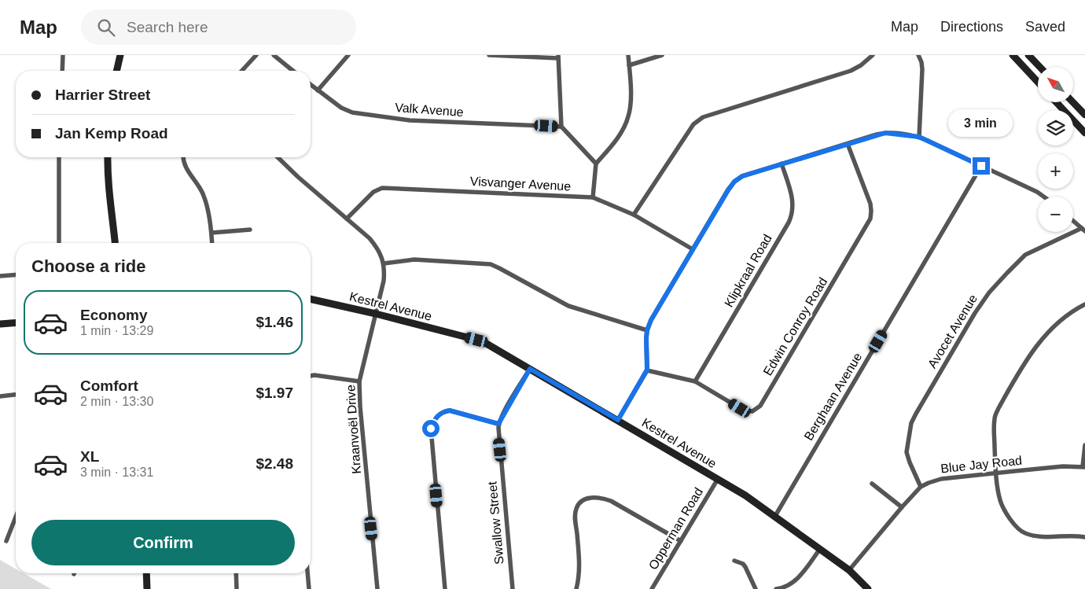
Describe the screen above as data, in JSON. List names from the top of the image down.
{
  "streets": {
    "street": [
      "Valk Avenue",
      "Visvanger Avenue",
      "Klipkraal Road",
      "Kestrel Avenue",
      "Edwin Conroy Road",
      "Avocet Avenue",
      "Berghaan Avenue",
      "Kraanvoël Drive",
      "Blue Jay Road",
      "Swallow Street",
      "Opperman Road"
    ]
  },
  "crossings": [
    ["Visvanger Avenue", "Kraanvoël Drive"],
    ["Klipkraal Road", "Edwin Conroy Road"],
    ["Kestrel Avenue", "Berghaan Avenue"],
    ["Kestrel Avenue", "Kraanvoël Drive"],
    ["Kestrel Avenue", "Blue Jay Road"],
    ["Kestrel Avenue", "Opperman Road"],
    ["Avocet Avenue", "Blue Jay Road"]
  ],
  "north": "top left",
  "page": {
    "header": "Map",
    "search": "Search here",
    "nav": ["Map", "Directions", "Saved"],
    "map_buttons": ["+", "−"],
    "banner": ["Harrier Street", "Jan Kemp Road"],
    "bubble": "3 min",
    "heading": "Choose a ride",
    "list": [
      {
        "name": "Economy",
        "note": "1 min · 13:29",
        "value": "$1.46"
      },
      {
        "name": "Comfort",
        "note": "2 min · 13:30",
        "value": "$1.97"
      },
      {
        "name": "XL",
        "note": "3 min · 13:31",
        "value": "$2.48"
      }
    ],
    "buttons": "Confirm"
  }
}
